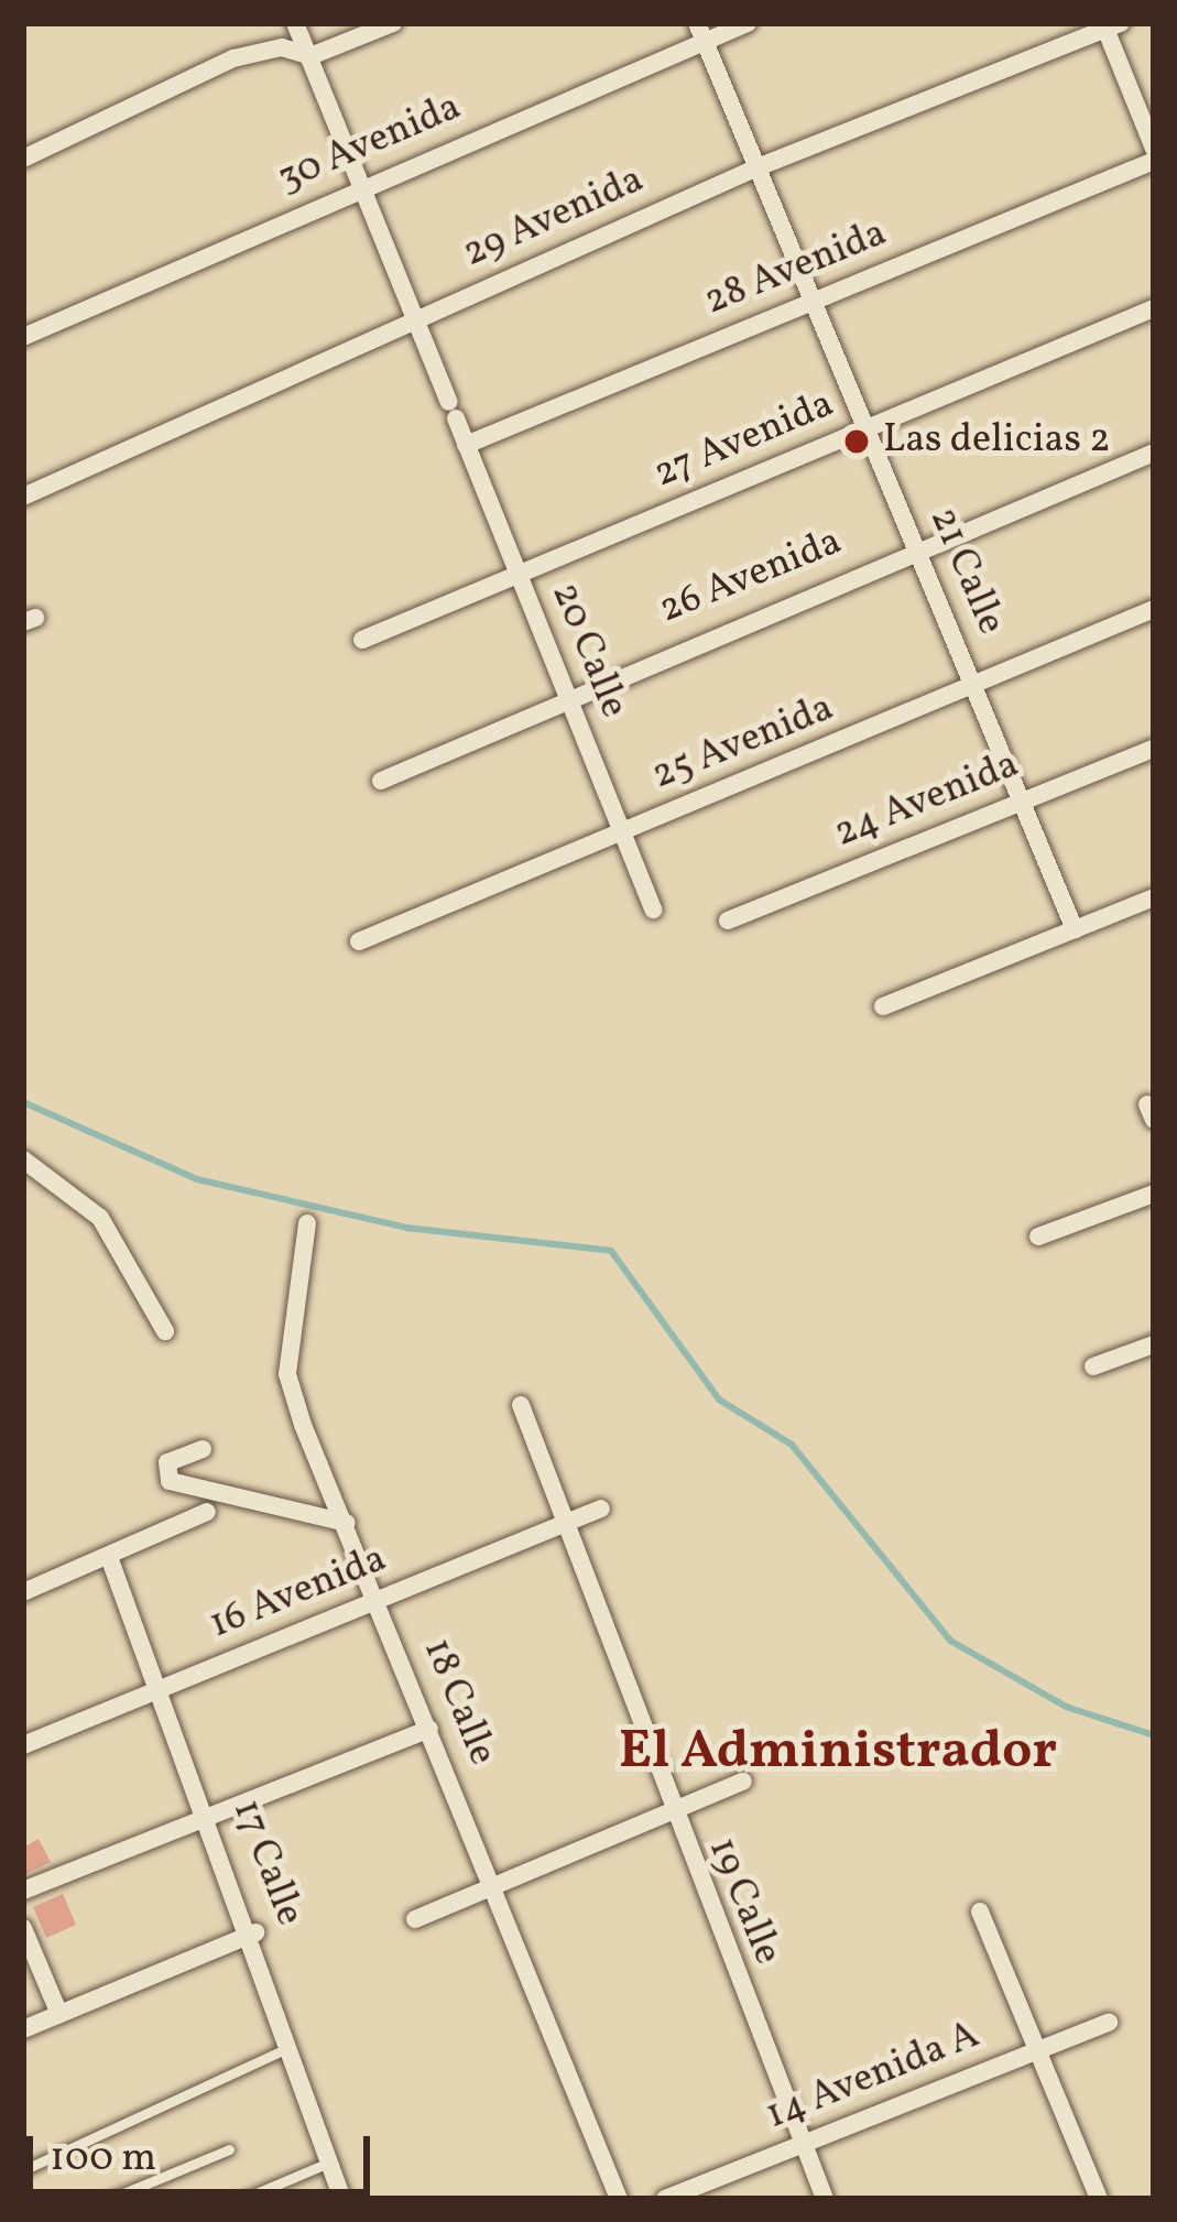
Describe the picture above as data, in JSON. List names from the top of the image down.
{
  "streets": {
    "street": [
      "30 Avenida",
      "29 Avenida",
      "28 Avenida",
      "27 Avenida",
      "21 Calle",
      "26 Avenida",
      "20 Calle",
      "25 Avenida",
      "24 Avenida",
      "16 Avenida",
      "18 Calle",
      "17 Calle",
      "19 Calle",
      "14 Avenida A"
    ]
  },
  "crossings": [
    ["30 Avenida", "21 Calle"],
    ["30 Avenida", "20 Calle"],
    ["29 Avenida", "21 Calle"],
    ["29 Avenida", "20 Calle"],
    ["28 Avenida", "21 Calle"],
    ["28 Avenida", "20 Calle"],
    ["27 Avenida", "21 Calle"],
    ["27 Avenida", "20 Calle"],
    ["21 Calle", "26 Avenida"],
    ["21 Calle", "25 Avenida"],
    ["21 Calle", "24 Avenida"],
    ["26 Avenida", "20 Calle"],
    ["20 Calle", "25 Avenida"],
    ["16 Avenida", "18 Calle"],
    ["16 Avenida", "17 Calle"],
    ["16 Avenida", "19 Calle"],
    ["19 Calle", "14 Avenida A"]
  ],
  "districts": ["El Administrador"],
  "places": ["Las delicias 2"],
  "scale_bar": "100 m"
}
